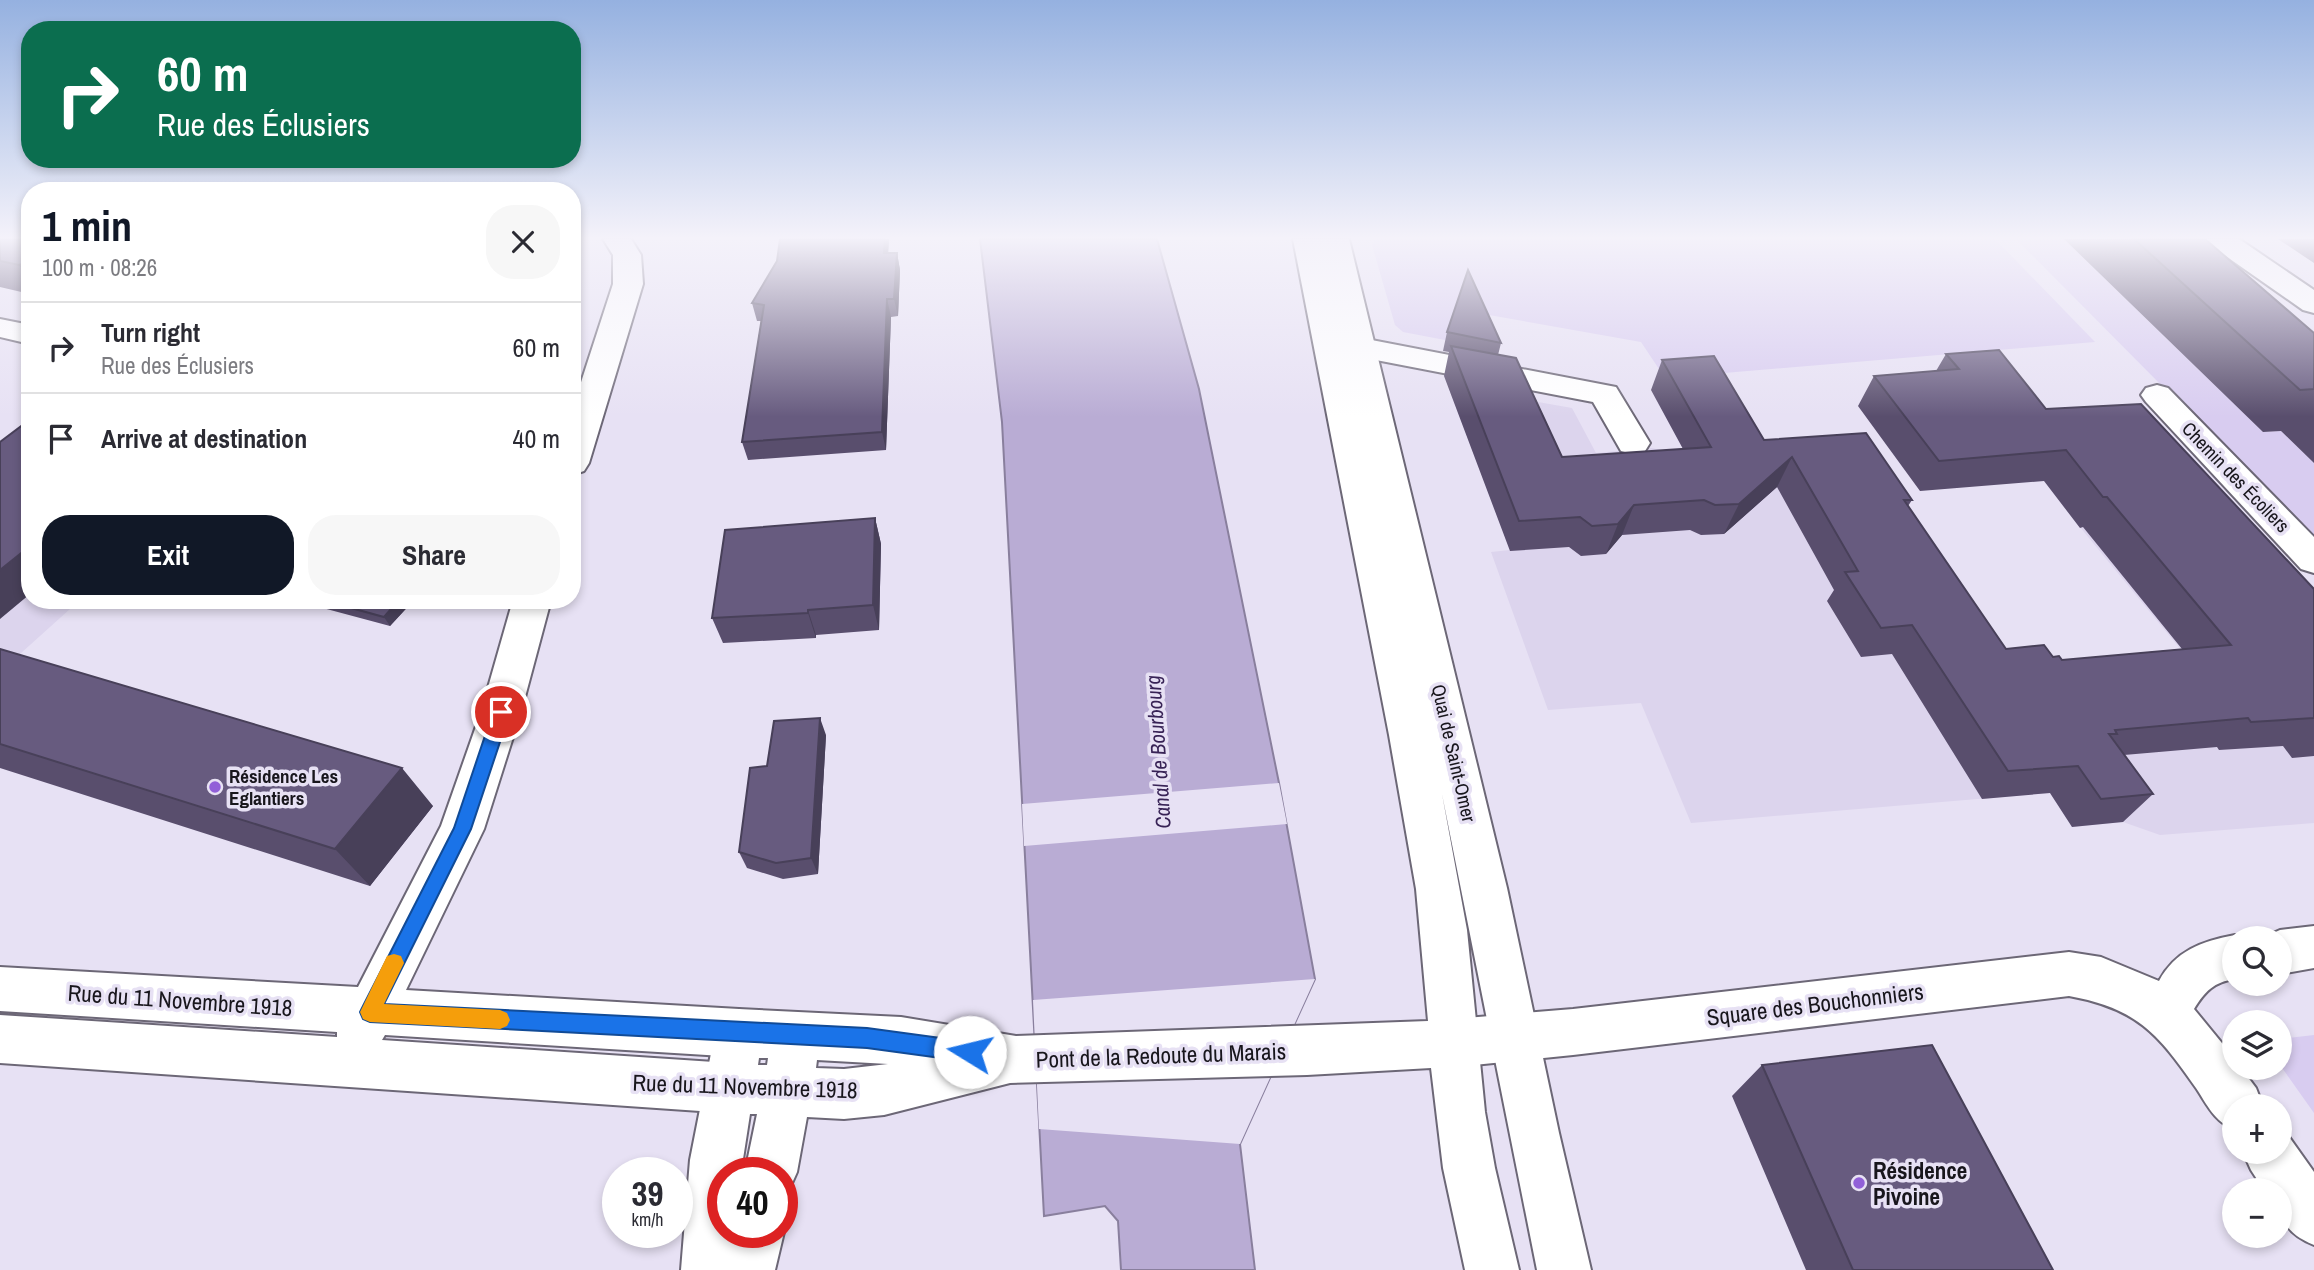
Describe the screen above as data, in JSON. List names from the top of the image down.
{
  "streets": {
    "street": [
      "Chemin des Écoliers",
      "Quai de Saint-Omer",
      "Rue du 11 Novembre 1918",
      "Square des Bouchonniers",
      "Pont de la Redoute du Marais"
    ]
  },
  "crossings": [
    ["Quai de Saint-Omer", "Square des Bouchonniers"],
    ["Quai de Saint-Omer", "Pont de la Redoute du Marais"],
    ["Rue du 11 Novembre 1918", "Pont de la Redoute du Marais"],
    ["Square des Bouchonniers", "Pont de la Redoute du Marais"]
  ],
  "water": ["Canal de Bourbourg"],
  "places": ["Résidence Les Eglantiers", "Résidence Pivoine"],
  "page": {
    "turn": ["60 m", "Rue des Éclusiers"],
    "heading": ["1 min", "100 m · 08:26"],
    "list": [
      {
        "name": "Turn right",
        "note": "Rue des Éclusiers",
        "value": "60 m"
      },
      {
        "name": "Arrive at destination",
        "value": "40 m"
      }
    ],
    "buttons": ["Exit", "Share"],
    "map_buttons": ["+", "−"],
    "speed": "39 km/h",
    "limit": "40"
  }
}
